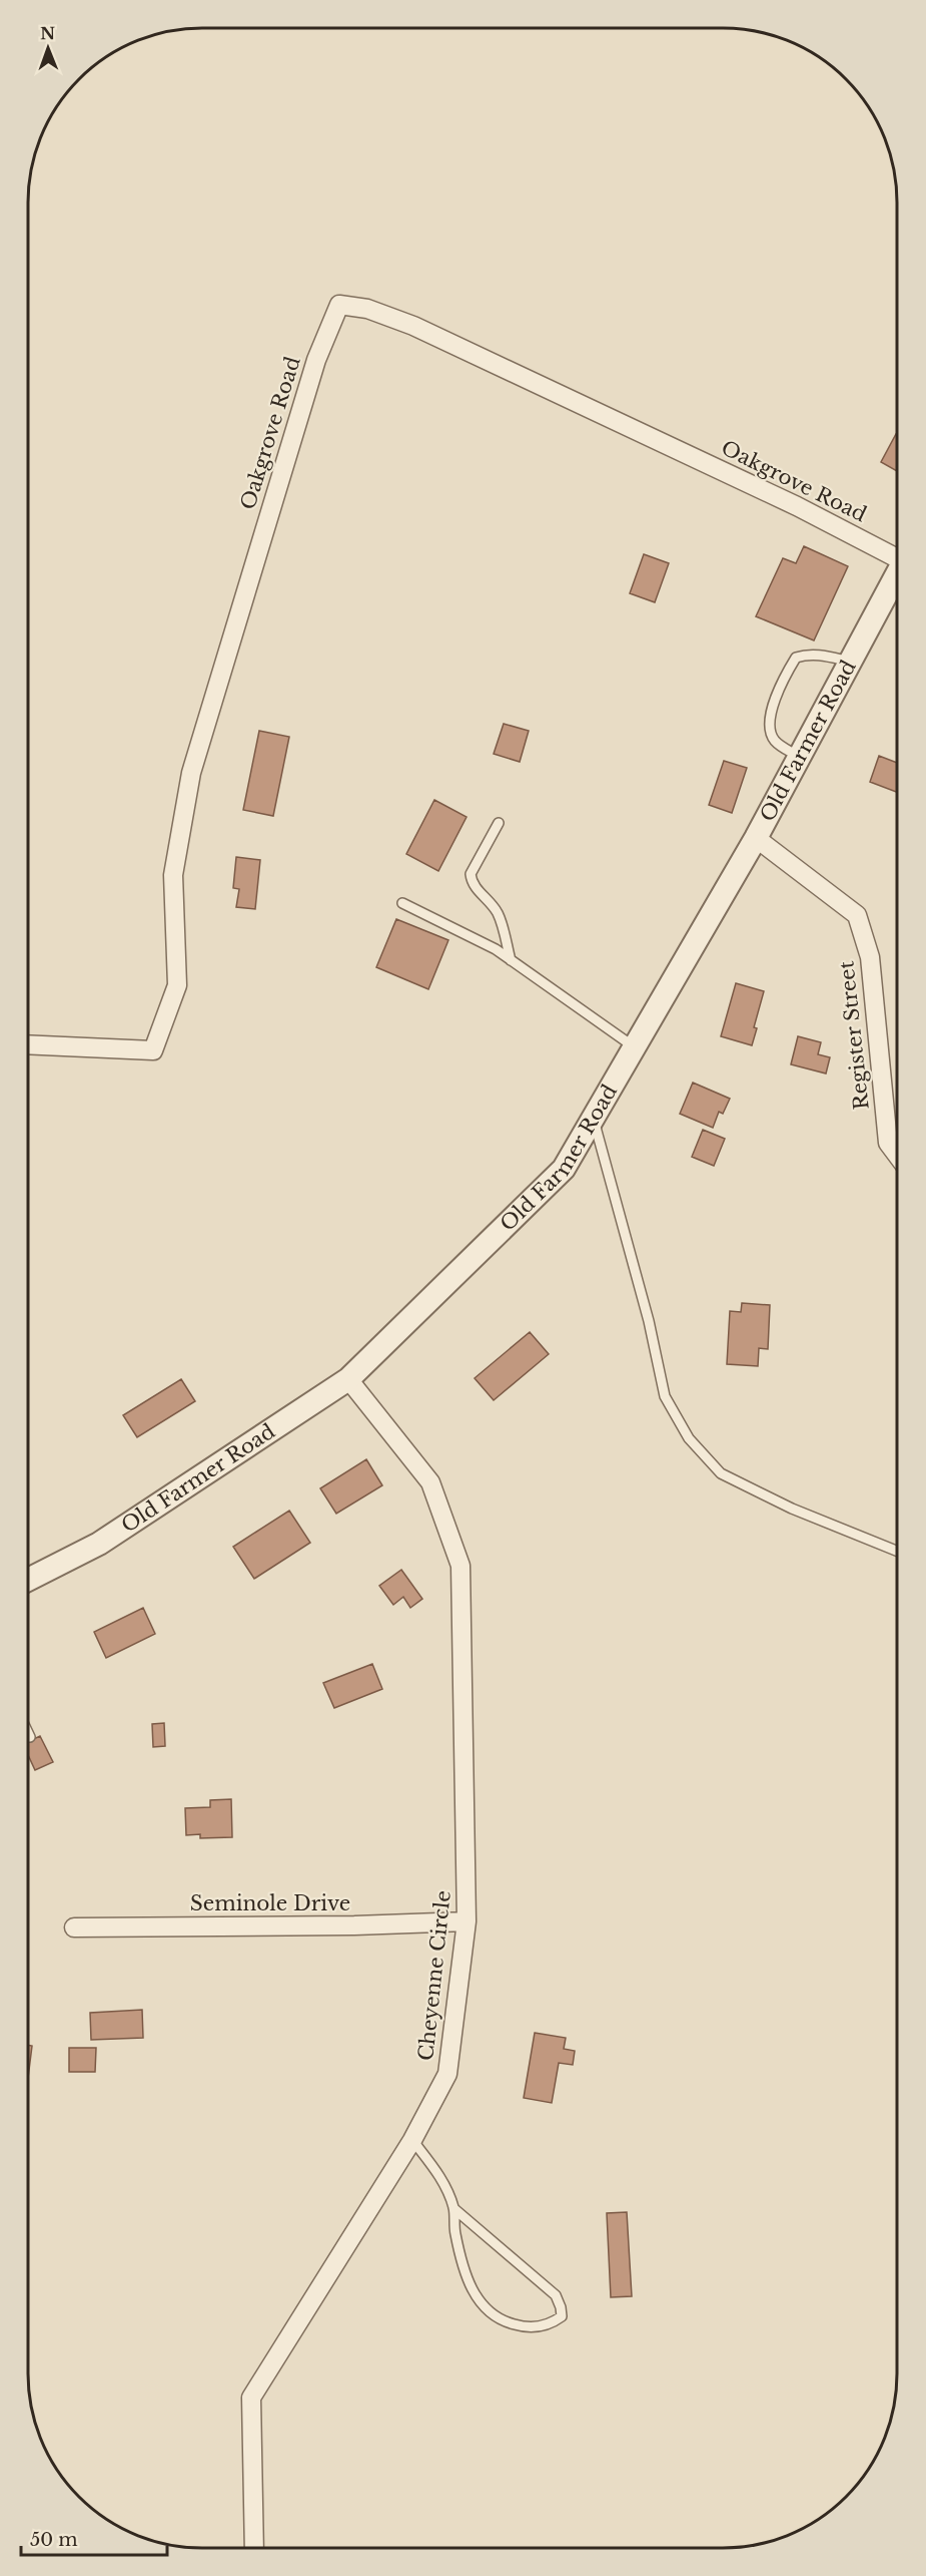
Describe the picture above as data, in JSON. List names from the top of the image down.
{
  "streets": {
    "street": [
      "Oakgrove Road",
      "Old Farmer Road",
      "Register Street",
      "Seminole Drive",
      "Cheyenne Circle"
    ]
  },
  "crossings": [
    ["Old Farmer Road", "Register Street"],
    ["Old Farmer Road", "Cheyenne Circle"],
    ["Seminole Drive", "Cheyenne Circle"]
  ],
  "scale_bar": "50 m",
  "north": "top"
}
